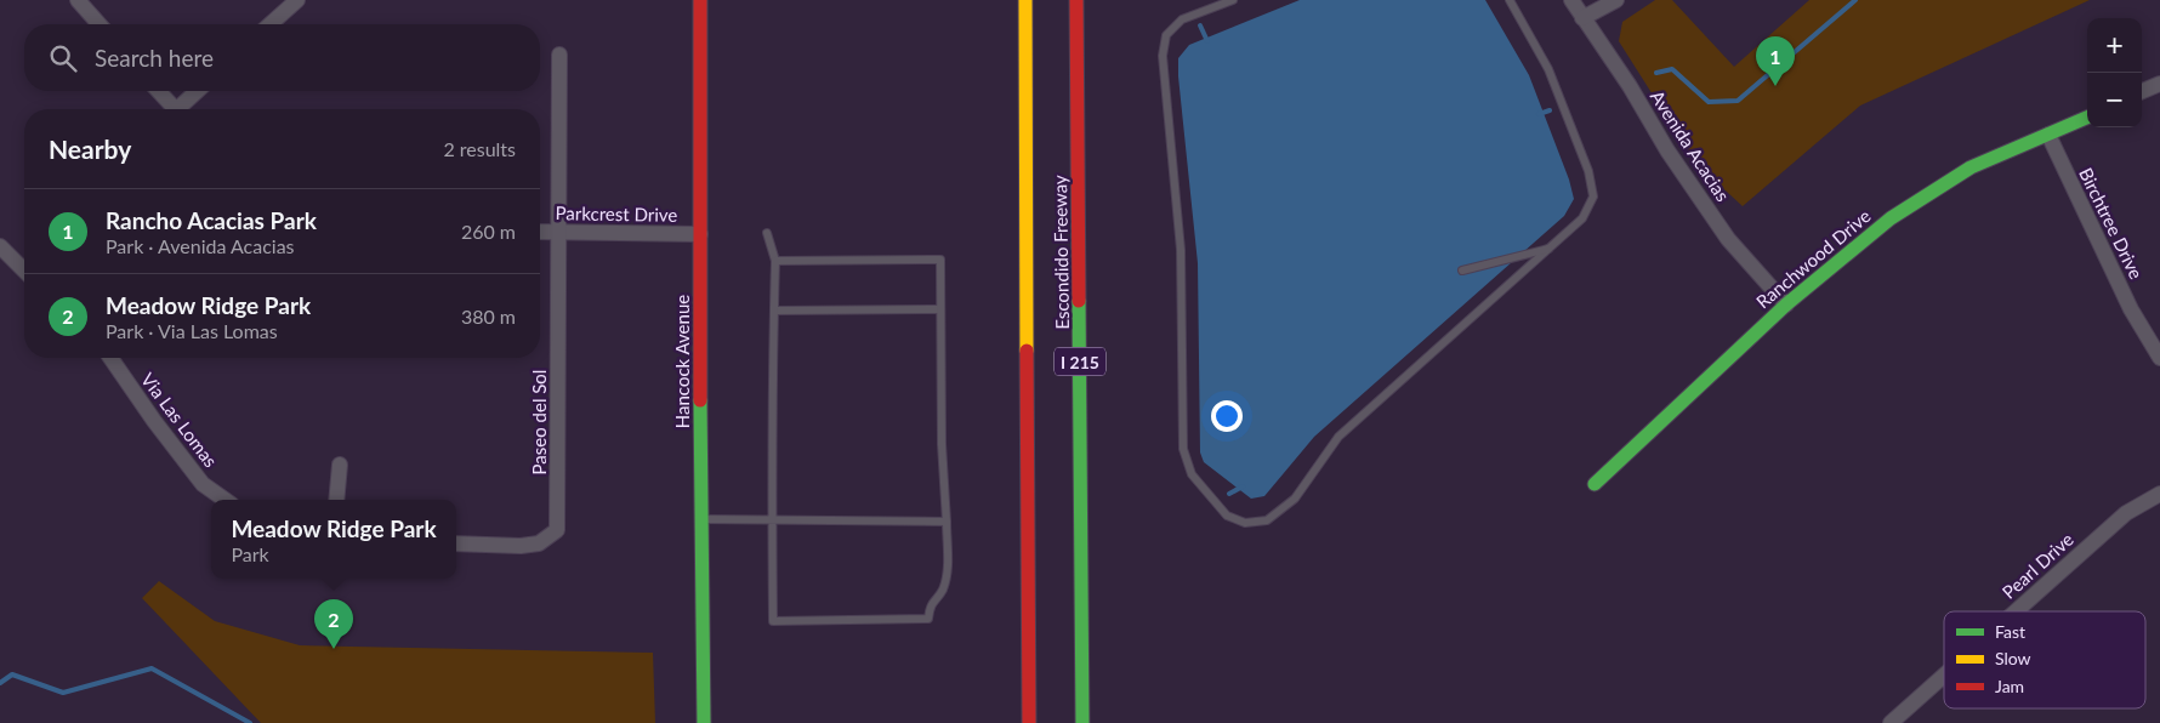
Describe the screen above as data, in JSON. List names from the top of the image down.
{
  "streets": {
    "main road": [
      "Escondido Freeway",
      "Ranchwood Drive",
      "Hancock Avenue",
      "I 215"
    ],
    "street": [
      "Avenida Acacias",
      "Parkcrest Drive",
      "Birchtree Drive",
      "Via Las Lomas",
      "Paseo del Sol",
      "Pearl Drive"
    ]
  },
  "crossings": [
    ["Avenida Acacias", "Ranchwood Drive"],
    ["Parkcrest Drive", "Hancock Avenue"],
    ["Parkcrest Drive", "Paseo del Sol"],
    ["Birchtree Drive", "Ranchwood Drive"]
  ],
  "legend": ["Fast", "Slow", "Jam"],
  "page": {
    "map_buttons": ["+", "−"],
    "search": "Search here",
    "pins": ["1", "2"],
    "heading": ["Nearby", "2 results"],
    "list": [
      {
        "mark": "1",
        "name": "Rancho Acacias Park",
        "note": "Park · Avenida Acacias",
        "value": "260 m"
      },
      {
        "mark": "2",
        "name": "Meadow Ridge Park",
        "note": "Park · Via Las Lomas",
        "value": "380 m"
      }
    ],
    "popup": ["Meadow Ridge Park", "Park"]
  }
}
